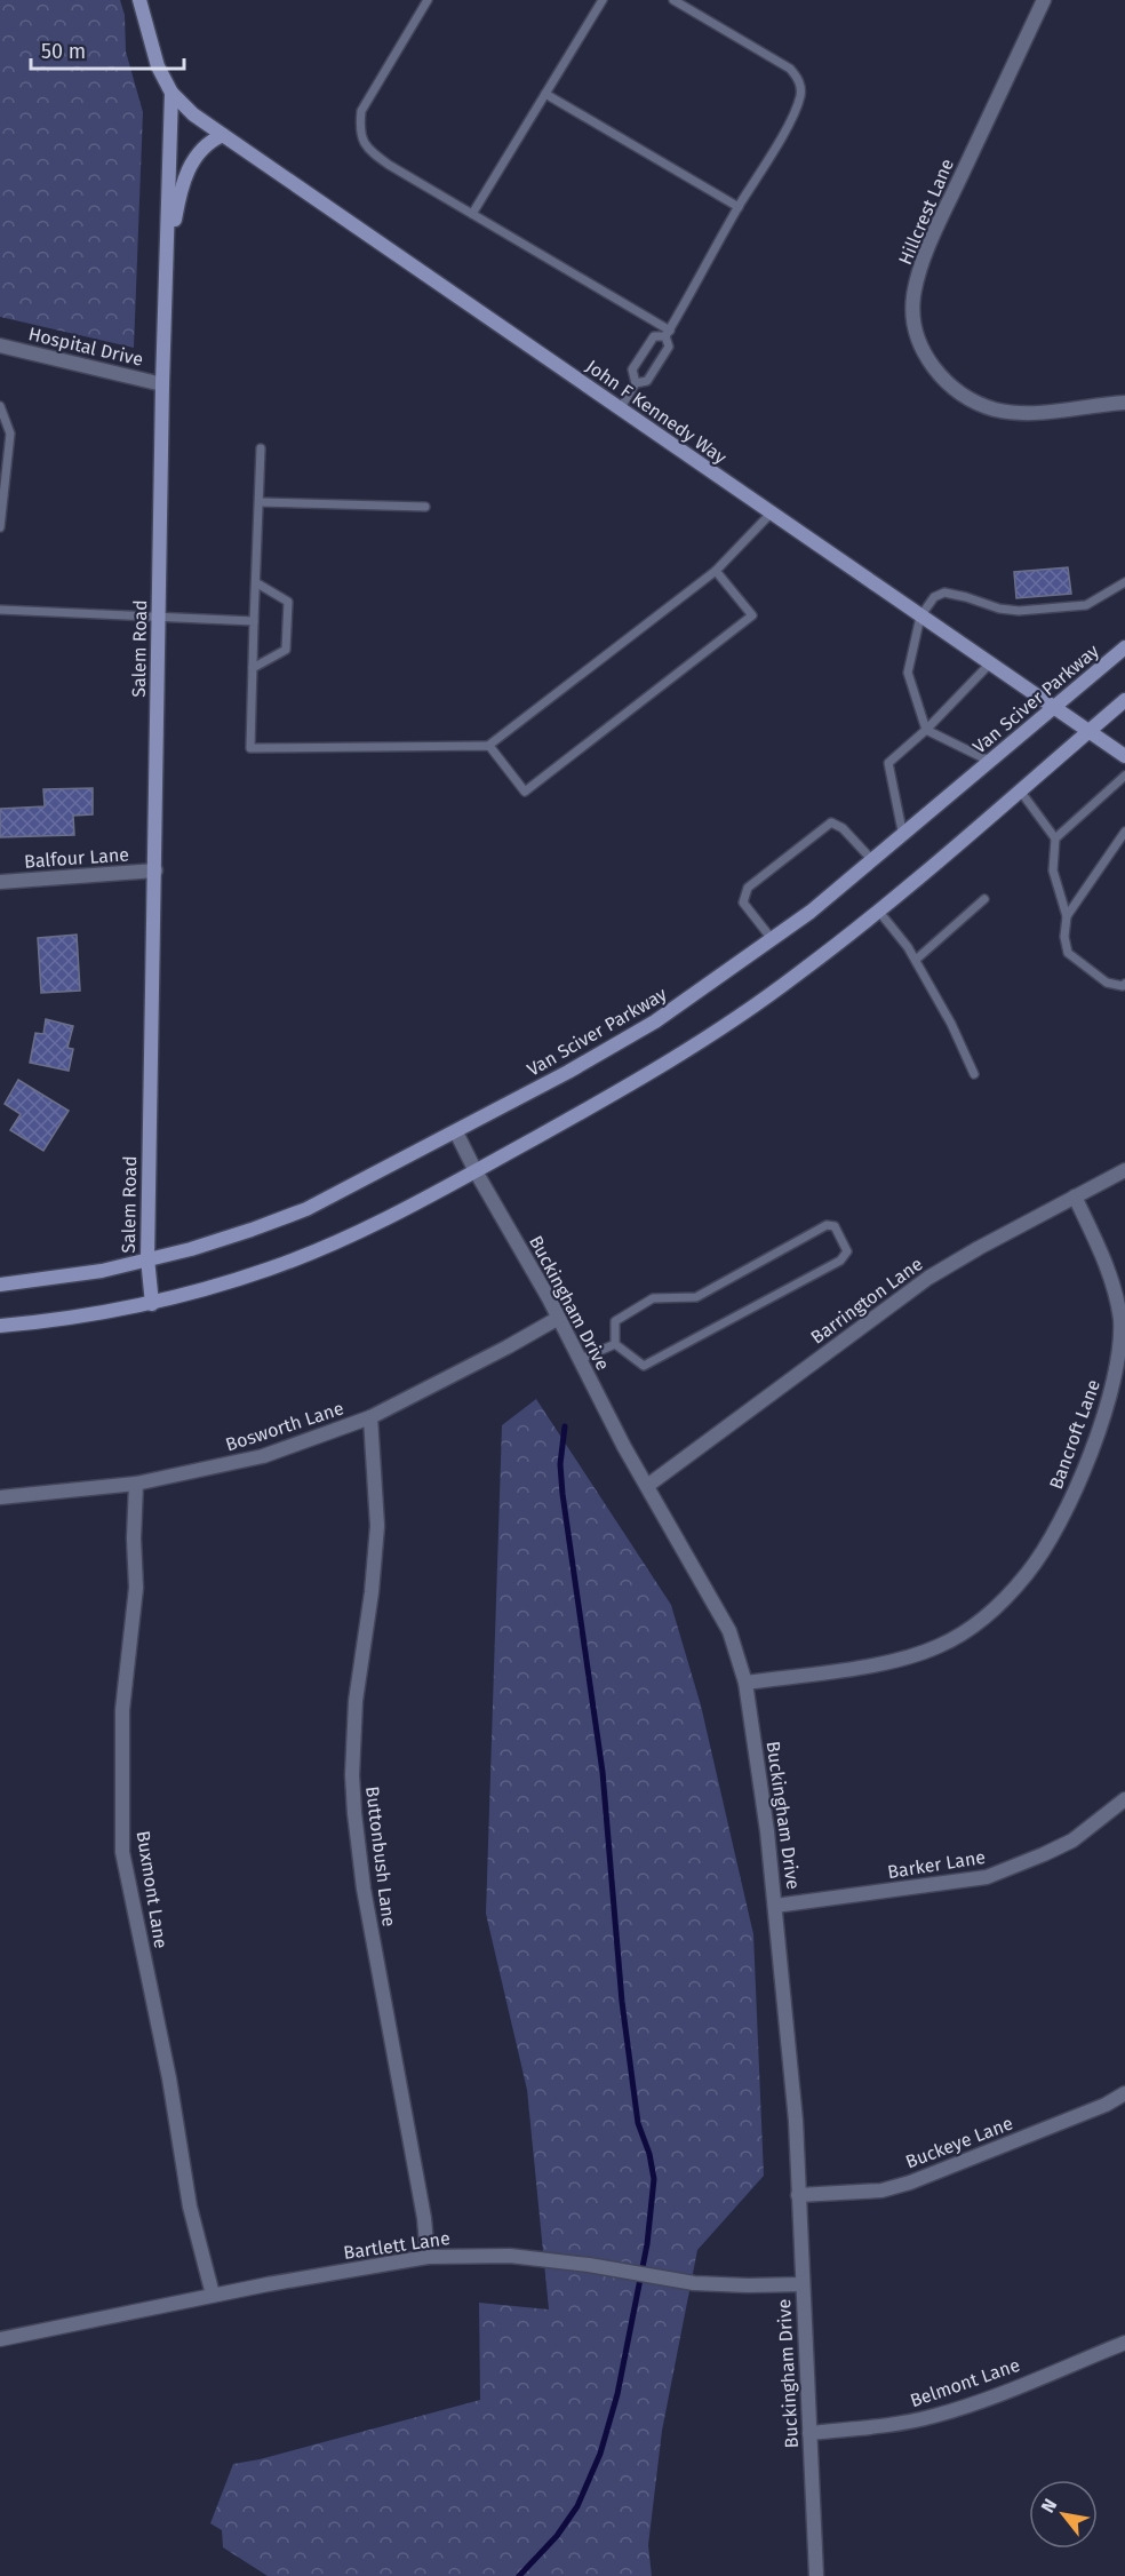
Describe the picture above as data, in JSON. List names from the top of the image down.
{
  "streets": {
    "street": [
      "Hillcrest Lane",
      "Hospital Drive",
      "John F Kennedy Way",
      "Salem Road",
      "Van Sciver Parkway",
      "Balfour Lane",
      "Barrington Lane",
      "Buckingham Drive",
      "Bosworth Lane",
      "Bancroft Lane",
      "Buttonbush Lane",
      "Barker Lane",
      "Buxmont Lane",
      "Buckeye Lane",
      "Bartlett Lane",
      "Belmont Lane"
    ]
  },
  "crossings": [
    ["Hospital Drive", "Salem Road"],
    ["John F Kennedy Way", "Salem Road"],
    ["John F Kennedy Way", "Van Sciver Parkway"],
    ["Salem Road", "Van Sciver Parkway"],
    ["Salem Road", "Balfour Lane"],
    ["Van Sciver Parkway", "Buckingham Drive"],
    ["Barrington Lane", "Buckingham Drive"],
    ["Barrington Lane", "Bancroft Lane"],
    ["Buckingham Drive", "Bosworth Lane"],
    ["Buckingham Drive", "Bancroft Lane"],
    ["Buckingham Drive", "Barker Lane"],
    ["Buckingham Drive", "Buckeye Lane"],
    ["Buckingham Drive", "Bartlett Lane"],
    ["Buckingham Drive", "Belmont Lane"],
    ["Bosworth Lane", "Buttonbush Lane"],
    ["Bosworth Lane", "Buxmont Lane"],
    ["Buttonbush Lane", "Bartlett Lane"],
    ["Buxmont Lane", "Bartlett Lane"]
  ],
  "scale_bar": "50 m",
  "north": "top left"
}
